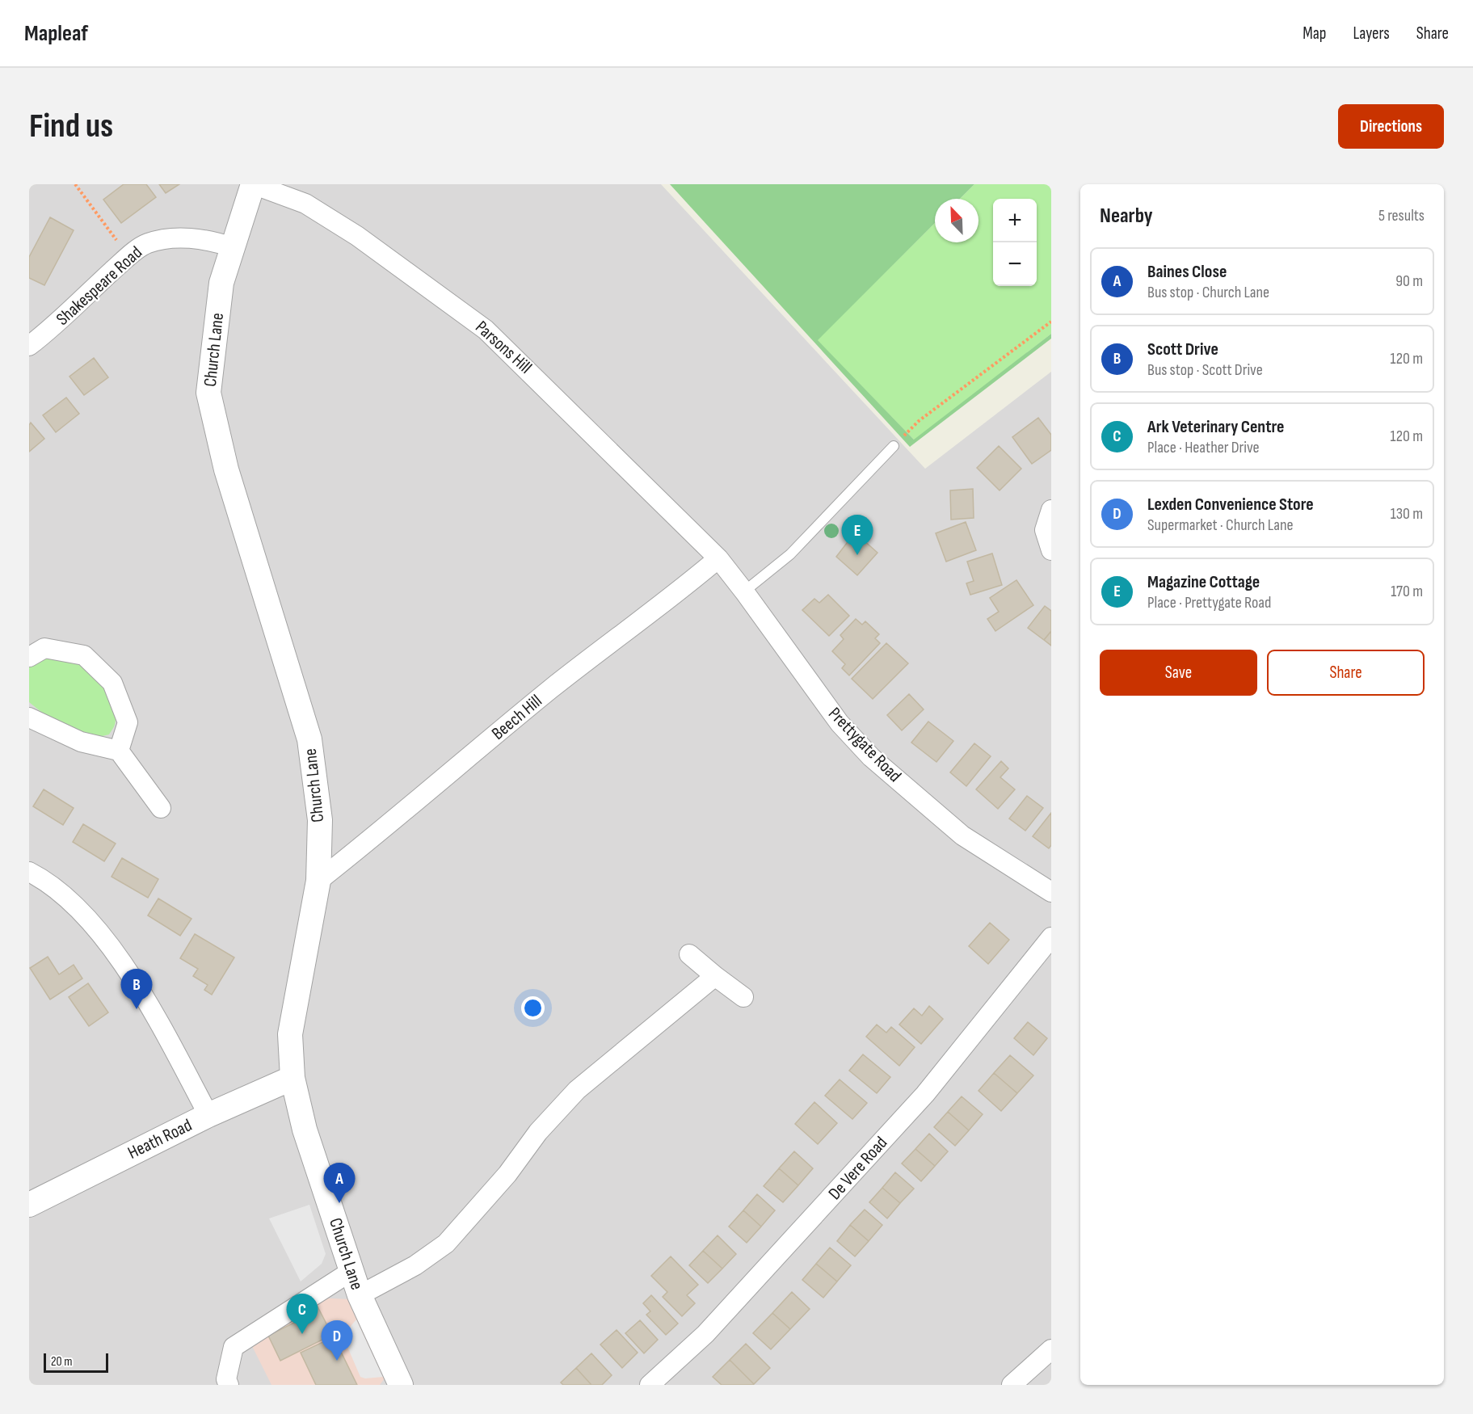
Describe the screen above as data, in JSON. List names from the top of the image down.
{
  "streets": {
    "street": [
      "Shakespeare Road",
      "Parsons Hill",
      "Church Lane",
      "Beech Hill",
      "Prettygate Road",
      "Heath Road",
      "De Vere Road"
    ]
  },
  "crossings": [
    ["Shakespeare Road", "Church Lane"],
    ["Parsons Hill", "Church Lane"],
    ["Parsons Hill", "Beech Hill"],
    ["Parsons Hill", "Prettygate Road"],
    ["Church Lane", "Beech Hill"],
    ["Church Lane", "Heath Road"],
    ["Beech Hill", "Prettygate Road"]
  ],
  "scale_bar": "20 m",
  "north": "top left",
  "page": {
    "header": "Mapleaf",
    "nav": ["Map", "Layers", "Share"],
    "buttons": [
      "Directions",
      ["Save", "Share"]
    ],
    "title": "Find us",
    "heading": ["Nearby", "5 results"],
    "map_buttons": ["+", "−"],
    "list": [
      {
        "mark": "A",
        "name": "Baines Close",
        "note": "Bus stop · Church Lane",
        "value": "90 m"
      },
      {
        "mark": "B",
        "name": "Scott Drive",
        "note": "Bus stop · Scott Drive",
        "value": "120 m"
      },
      {
        "mark": "C",
        "name": "Ark Veterinary Centre",
        "note": "Place · Heather Drive",
        "value": "120 m"
      },
      {
        "mark": "D",
        "name": "Lexden Convenience Store",
        "note": "Supermarket · Church Lane",
        "value": "130 m"
      },
      {
        "mark": "E",
        "name": "Magazine Cottage",
        "note": "Place · Prettygate Road",
        "value": "170 m"
      }
    ],
    "pins": [
      "E",
      "B",
      "A",
      "C",
      "D"
    ],
    "scale": "20 m"
  }
}
